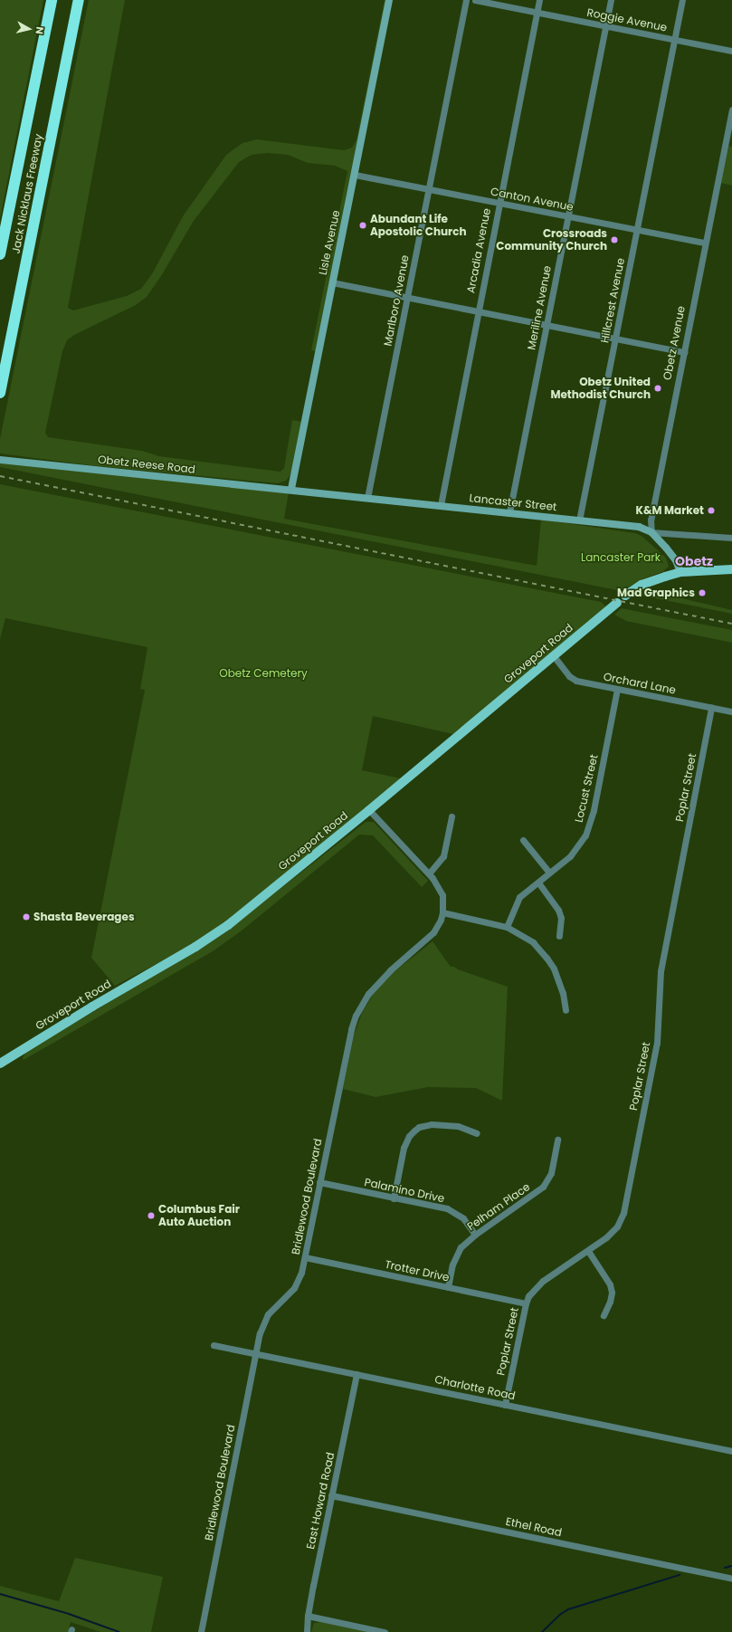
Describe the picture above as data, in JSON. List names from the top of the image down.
{
  "streets": {
    "highway": ["Jack Nicklaus Freeway"],
    "main road": ["Groveport Road"],
    "street": [
      "Roggie Avenue",
      "Canton Avenue",
      "Lisle Avenue",
      "Arcadia Avenue",
      "Marlboro Avenue",
      "Hillcrest Avenue",
      "Meriline Avenue",
      "Obetz Avenue",
      "Obetz Reese Road",
      "Lancaster Street",
      "Orchard Lane",
      "Poplar Street",
      "Locust Street",
      "Palamino Drive",
      "Bridlewood Boulevard",
      "Pelham Place",
      "Trotter Drive",
      "Charlotte Road",
      "East Howard Road",
      "Ethel Road"
    ]
  },
  "crossings": [
    ["Roggie Avenue", "Arcadia Avenue"],
    ["Roggie Avenue", "Hillcrest Avenue"],
    ["Roggie Avenue", "Meriline Avenue"],
    ["Canton Avenue", "Lisle Avenue"],
    ["Canton Avenue", "Arcadia Avenue"],
    ["Canton Avenue", "Marlboro Avenue"],
    ["Canton Avenue", "Hillcrest Avenue"],
    ["Canton Avenue", "Meriline Avenue"],
    ["Canton Avenue", "Obetz Avenue"],
    ["Lisle Avenue", "Obetz Reese Road"],
    ["Lisle Avenue", "Lancaster Street"],
    ["Arcadia Avenue", "Lancaster Street"],
    ["Marlboro Avenue", "Lancaster Street"],
    ["Hillcrest Avenue", "Lancaster Street"],
    ["Meriline Avenue", "Lancaster Street"],
    ["Obetz Avenue", "Lancaster Street"],
    ["Obetz Reese Road", "Lancaster Street"],
    ["Groveport Road", "Orchard Lane"],
    ["Groveport Road", "Bridlewood Boulevard"],
    ["Orchard Lane", "Poplar Street"],
    ["Orchard Lane", "Locust Street"],
    ["Poplar Street", "Trotter Drive"],
    ["Poplar Street", "Charlotte Road"],
    ["Palamino Drive", "Bridlewood Boulevard"],
    ["Palamino Drive", "Pelham Place"],
    ["Bridlewood Boulevard", "Trotter Drive"],
    ["Bridlewood Boulevard", "Charlotte Road"],
    ["Pelham Place", "Trotter Drive"],
    ["Charlotte Road", "East Howard Road"],
    ["East Howard Road", "Ethel Road"]
  ],
  "districts": ["Obetz"],
  "parks": ["Lancaster Park", "Obetz Cemetery"],
  "places": [
    "Abundant Life Apostolic Church",
    "Crossroads Community Church",
    "Obetz United Methodist Church",
    "K&M Market",
    "Mad Graphics",
    "Shasta Beverages",
    "Columbus Fair Auto Auction"
  ],
  "north": "right"
}
